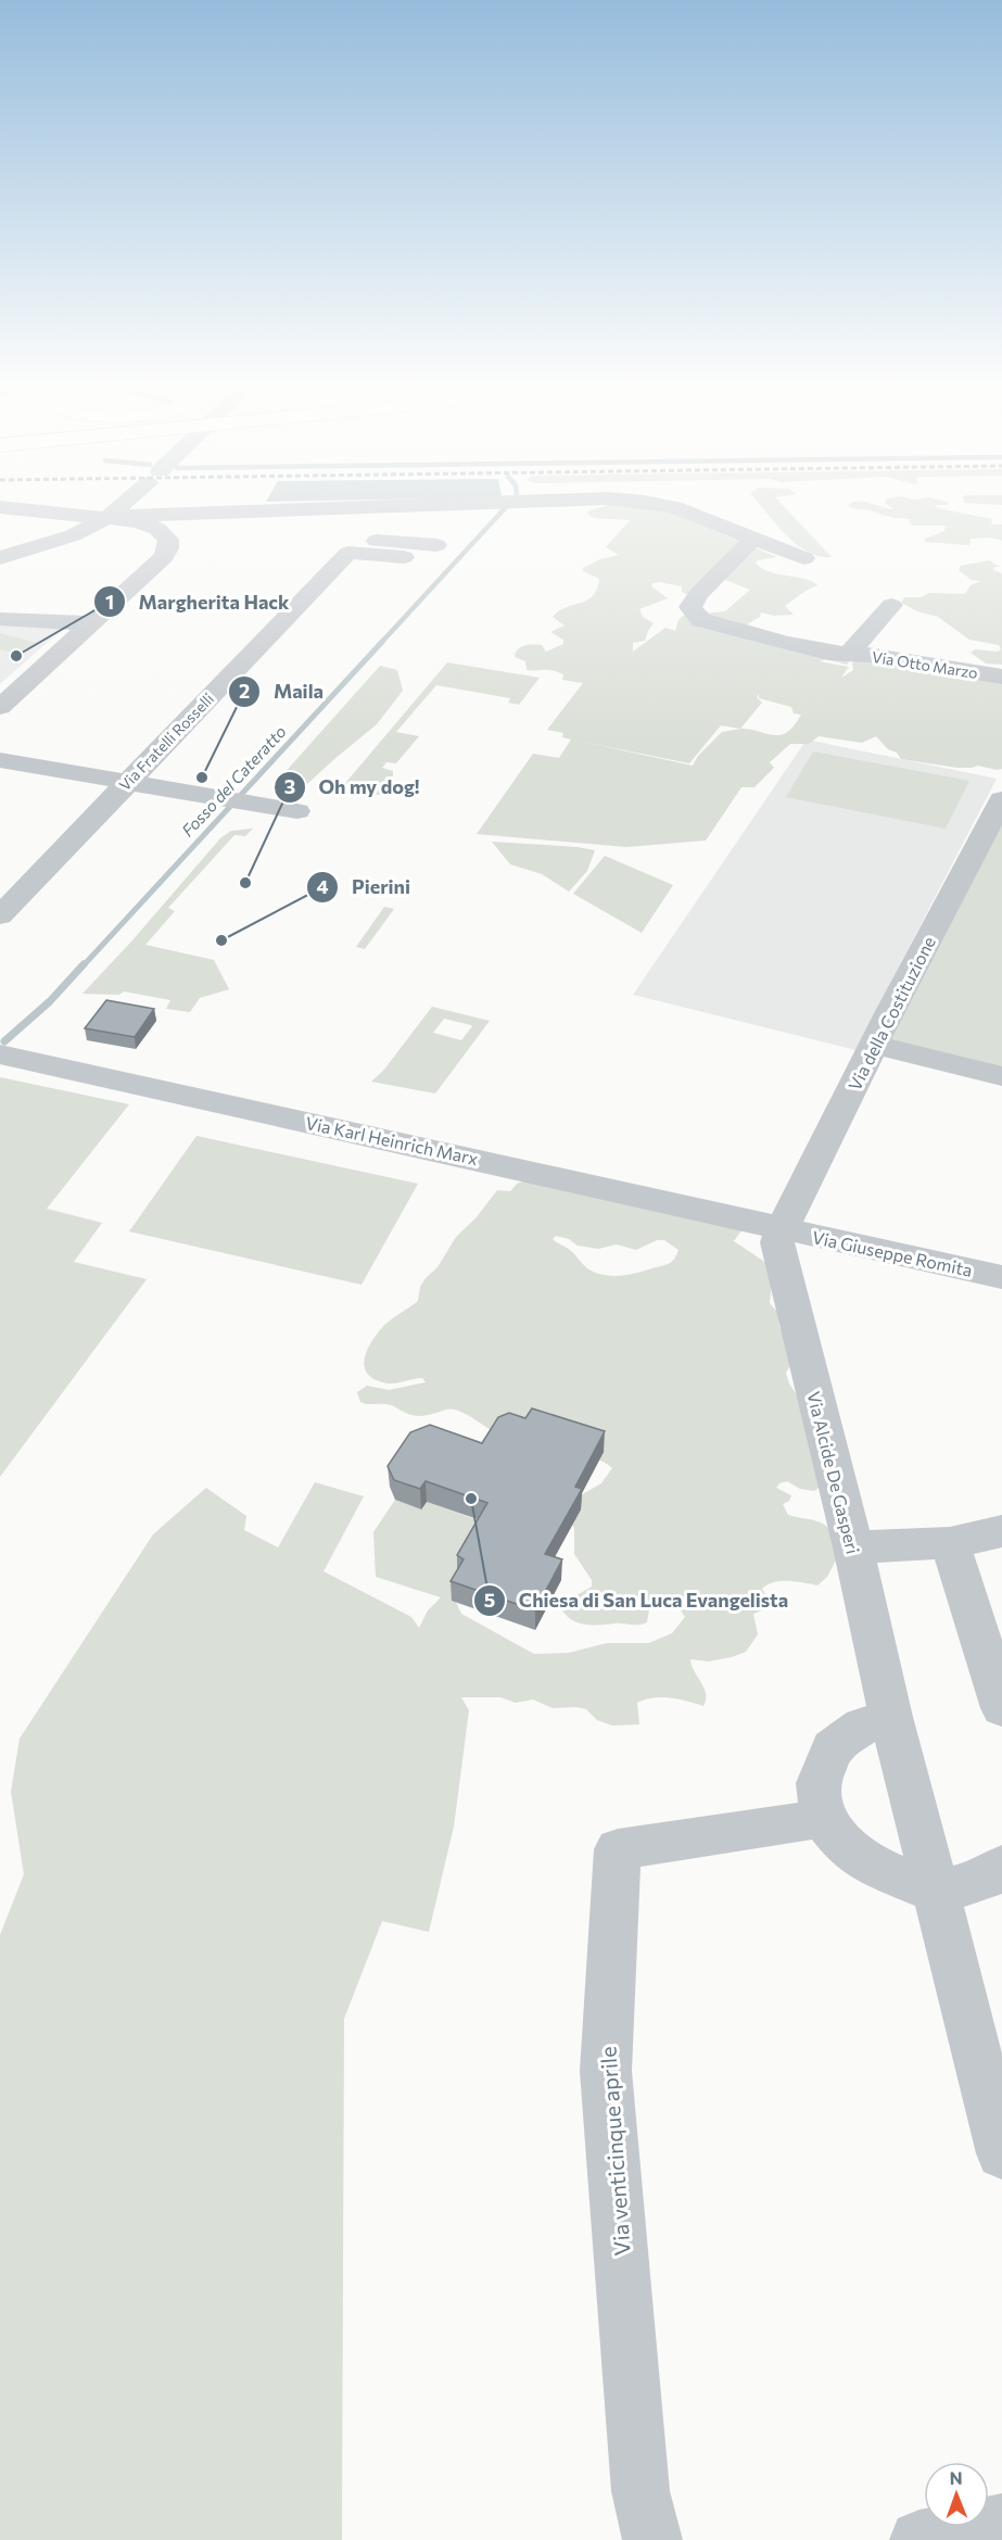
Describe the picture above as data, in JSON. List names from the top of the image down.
{
  "streets": {
    "street": [
      "Via Otto Marzo",
      "Via Fratelli Rosselli",
      "Via della Costituzione",
      "Via Karl Heinrich Marx",
      "Via Giuseppe Romita",
      "Via Alcide De Gasperi",
      "Via venticinque aprile"
    ]
  },
  "crossings": [
    ["Via della Costituzione", "Via Karl Heinrich Marx"],
    ["Via della Costituzione", "Via Giuseppe Romita"],
    ["Via della Costituzione", "Via Alcide De Gasperi"],
    ["Via Karl Heinrich Marx", "Via Giuseppe Romita"],
    ["Via Karl Heinrich Marx", "Via Alcide De Gasperi"],
    ["Via Giuseppe Romita", "Via Alcide De Gasperi"]
  ],
  "water": ["Fosso del Cateratto"],
  "places": [
    "Margherita Hack",
    "Maila",
    "Oh my dog!",
    "Pierini",
    "Chiesa di San Luca Evangelista"
  ],
  "north": "top"
}
